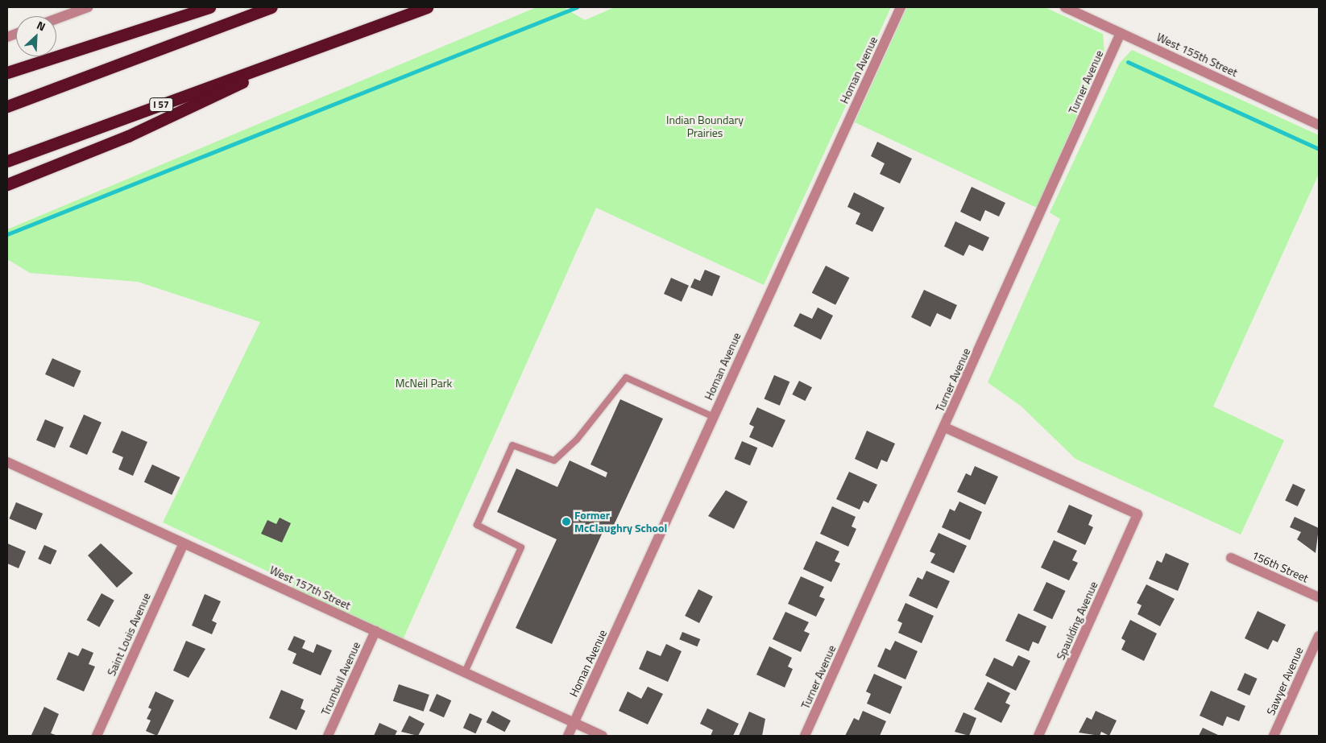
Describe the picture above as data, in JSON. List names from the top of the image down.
{
  "streets": {
    "highway": ["I 57"],
    "street": [
      "West 155th Street",
      "Homan Avenue",
      "Turner Avenue",
      "156th Street",
      "West 157th Street",
      "Spaulding Avenue",
      "Saint Louis Avenue",
      "Trumbull Avenue",
      "Sawyer Avenue"
    ]
  },
  "crossings": [
    ["West 155th Street", "Turner Avenue"],
    ["Homan Avenue", "West 157th Street"],
    ["Turner Avenue", "Spaulding Avenue"],
    ["West 157th Street", "Saint Louis Avenue"],
    ["West 157th Street", "Trumbull Avenue"]
  ],
  "parks": ["Indian Boundary Prairies", "McNeil Park"],
  "places": ["Former McClaughry School"],
  "north": "top right"
}
